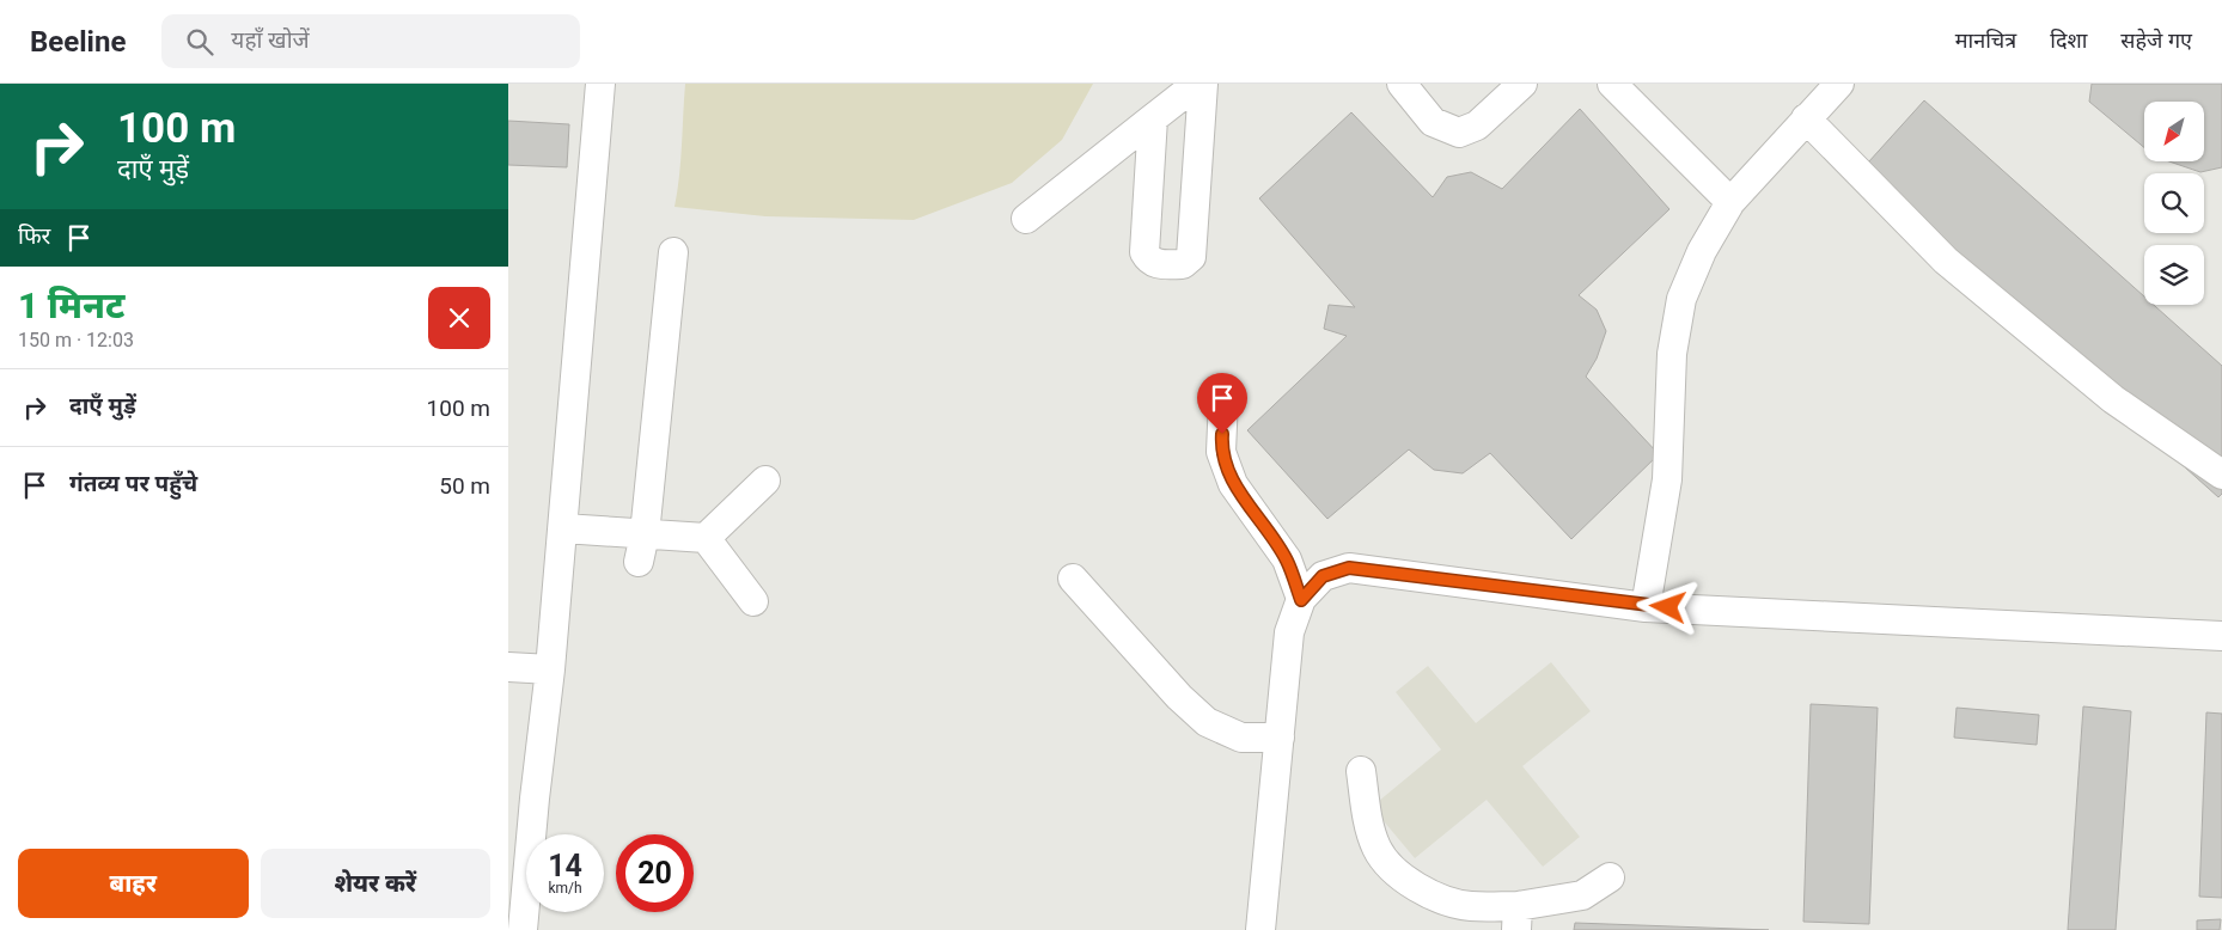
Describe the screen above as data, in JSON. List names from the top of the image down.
{
  "north": "bottom left",
  "page": {
    "header": "Beeline",
    "search": "यहाँ खोजें",
    "nav": ["मानचित्र", "दिशा", "सहेजे गए"],
    "turn": ["100 m", "दाएँ मुड़ें"],
    "then": "फिर",
    "heading": ["1 मिनट", "150 m · 12:03"],
    "list": [
      {
        "name": "दाएँ मुड़ें",
        "value": "100 m"
      },
      {
        "name": "गंतव्य पर पहुँचे",
        "value": "50 m"
      }
    ],
    "speed": "14 km/h",
    "limit": "20",
    "buttons": ["बाहर", "शेयर करें"]
  }
}
